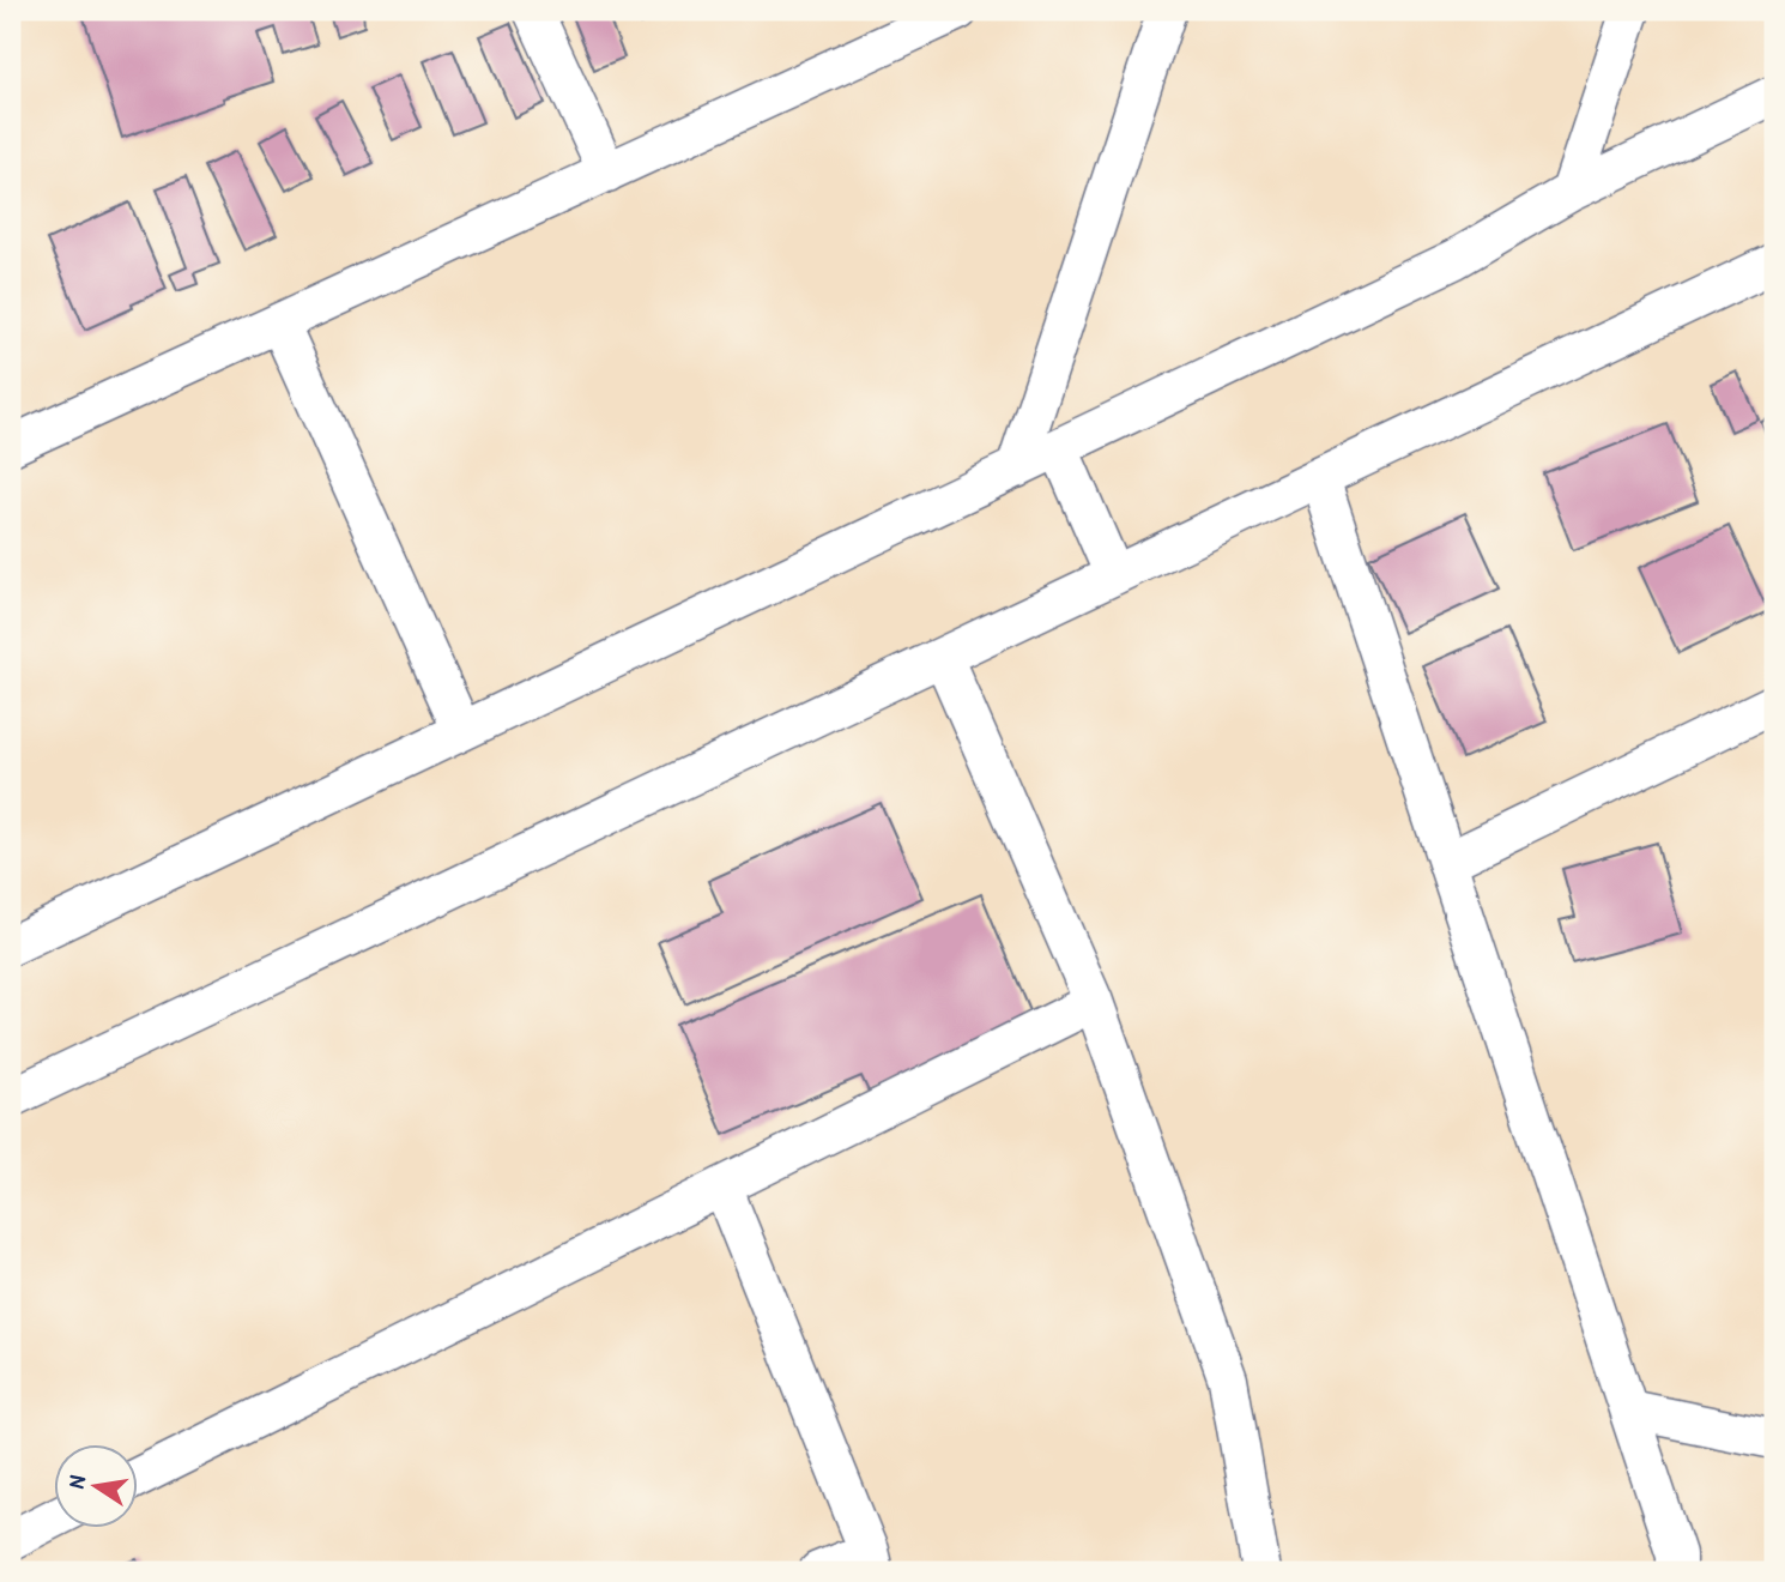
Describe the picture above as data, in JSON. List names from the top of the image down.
{
  "north": "left"
}
